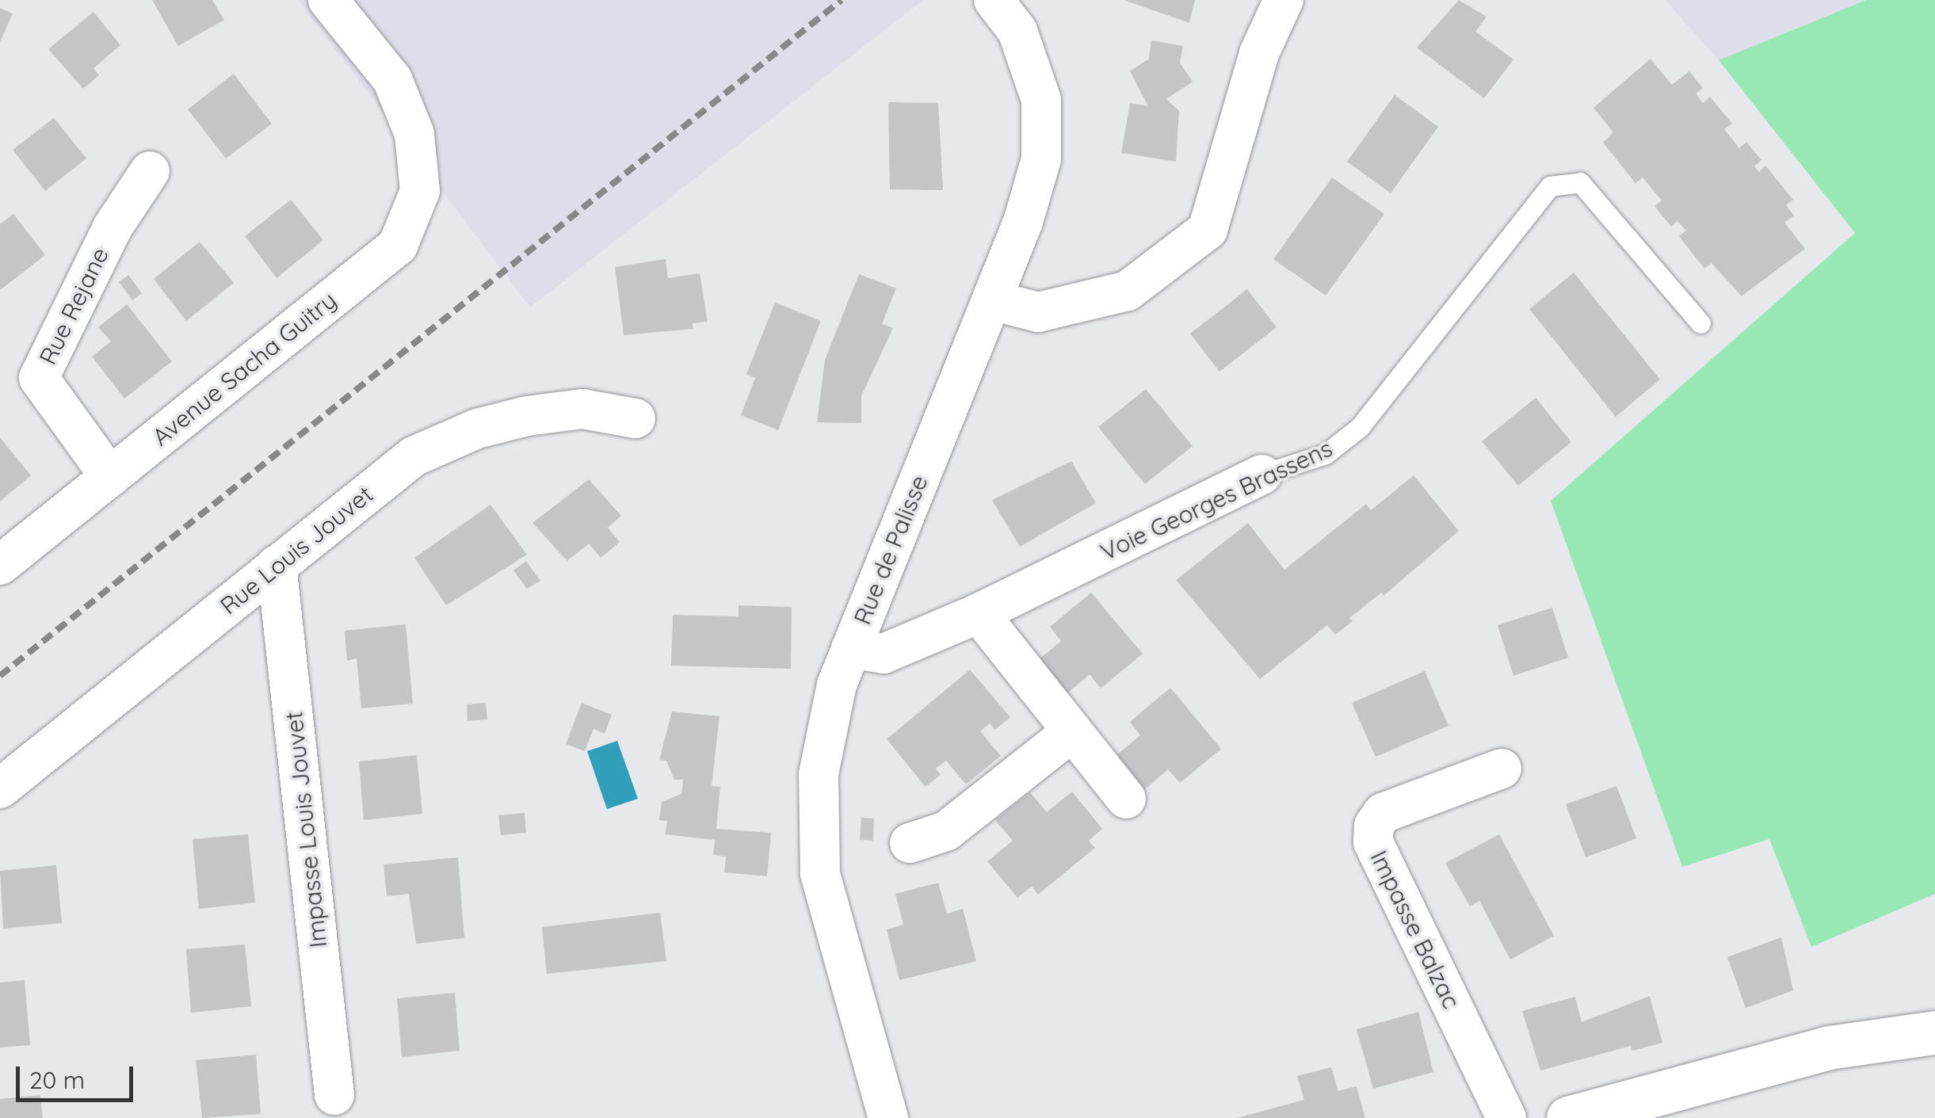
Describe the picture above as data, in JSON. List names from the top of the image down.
{
  "streets": {
    "street": [
      "Rue Rejane",
      "Avenue Sacha Guitry",
      "Voie Georges Brassens",
      "Rue Louis Jouvet",
      "Rue de Palisse",
      "Impasse Louis Jouvet",
      "Impasse Balzac"
    ]
  },
  "crossings": [
    ["Rue Rejane", "Avenue Sacha Guitry"],
    ["Voie Georges Brassens", "Rue de Palisse"],
    ["Rue Louis Jouvet", "Impasse Louis Jouvet"]
  ],
  "scale_bar": "20 m"
}
